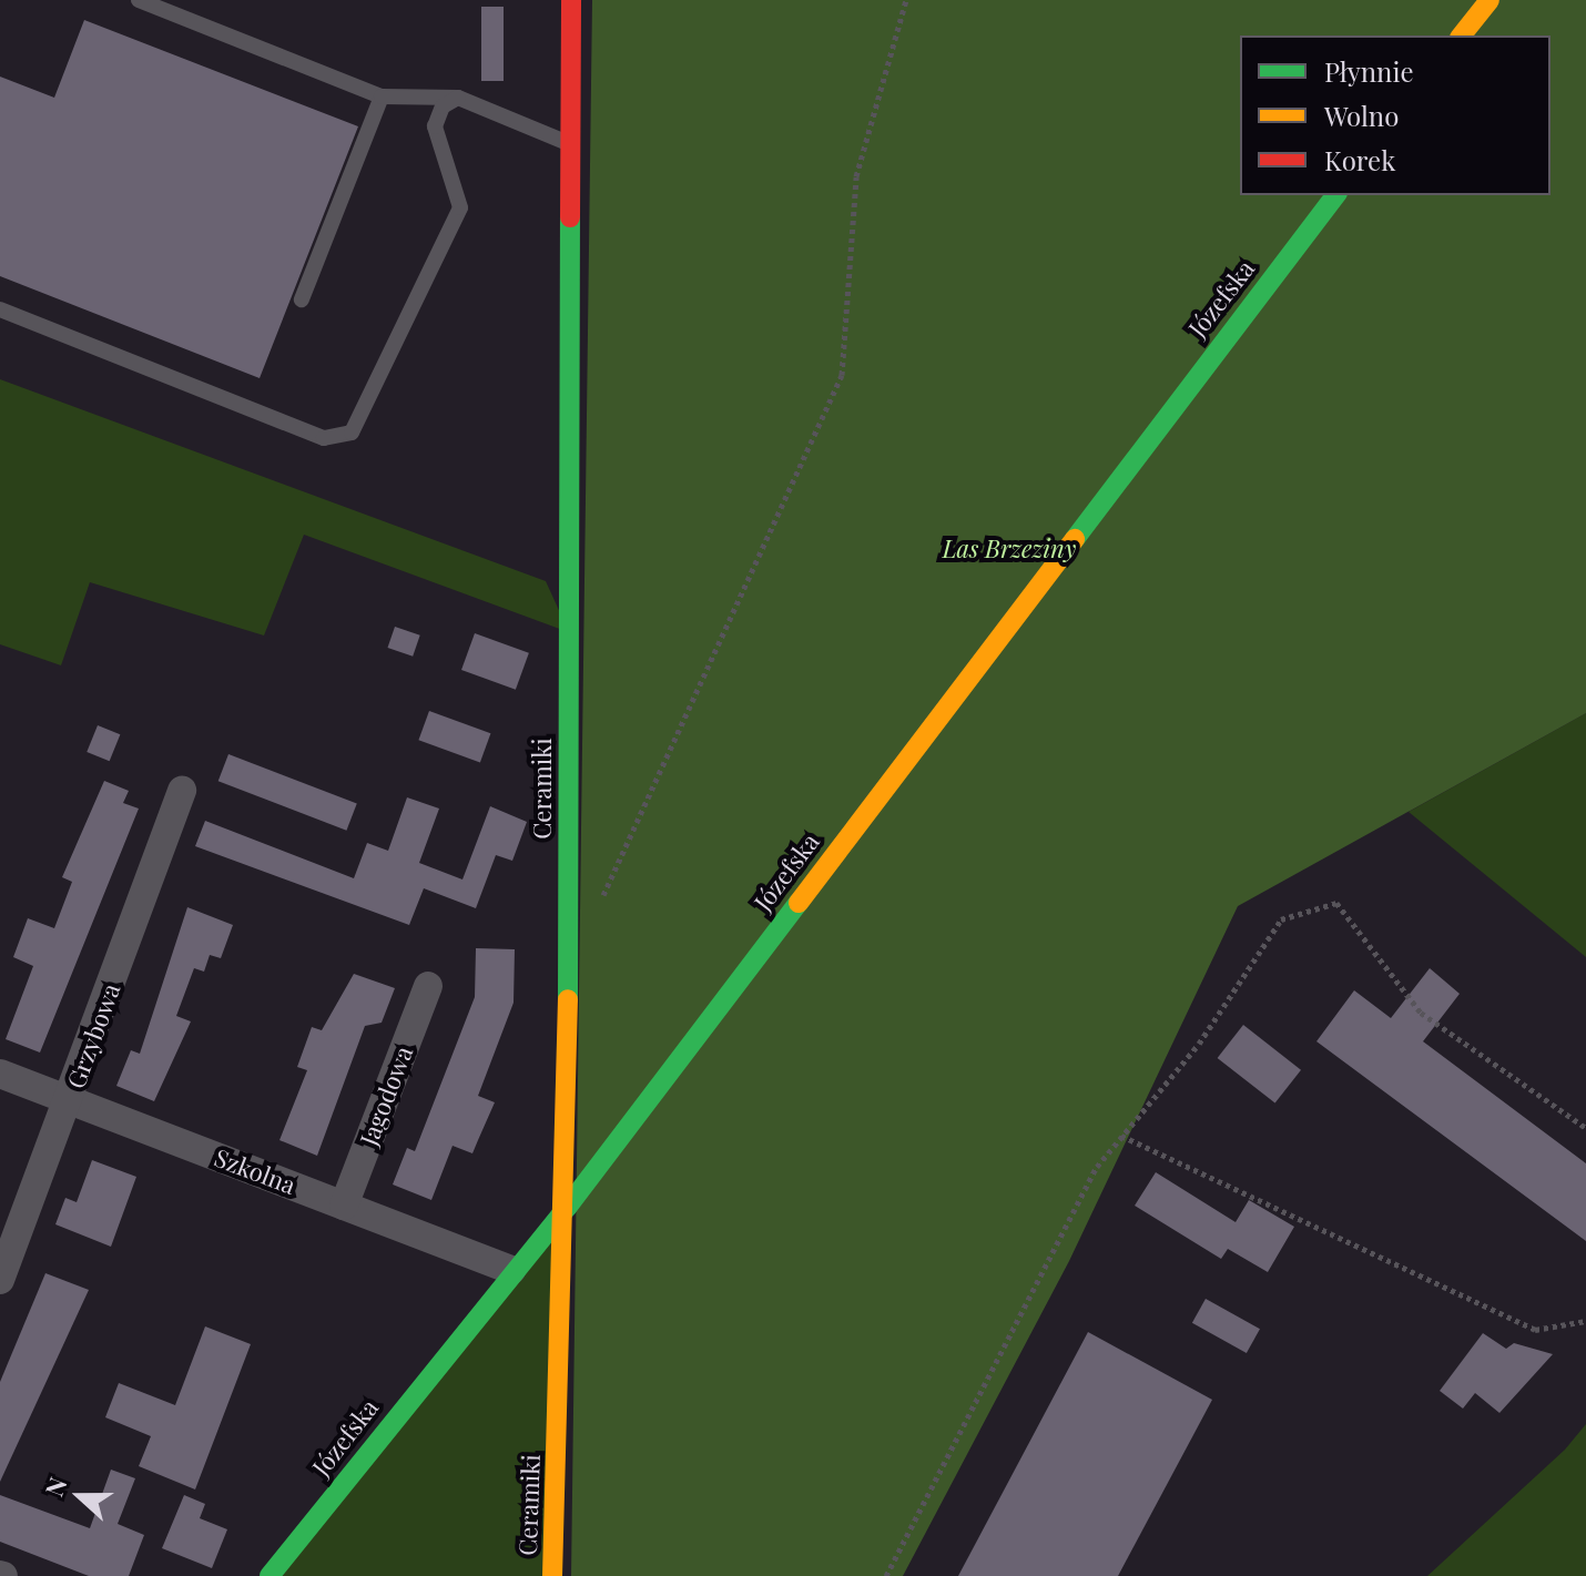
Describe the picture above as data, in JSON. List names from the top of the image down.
{
  "streets": {
    "street": [
      "Józefska",
      "Ceramiki",
      "Grzybowa",
      "Jagodowa",
      "Szkolna"
    ]
  },
  "crossings": [
    ["Józefska", "Ceramiki"],
    ["Józefska", "Szkolna"],
    ["Grzybowa", "Szkolna"],
    ["Jagodowa", "Szkolna"]
  ],
  "parks": ["Las Brzeziny"],
  "legend": ["Płynnie", "Wolno", "Korek"],
  "north": "left"
}
